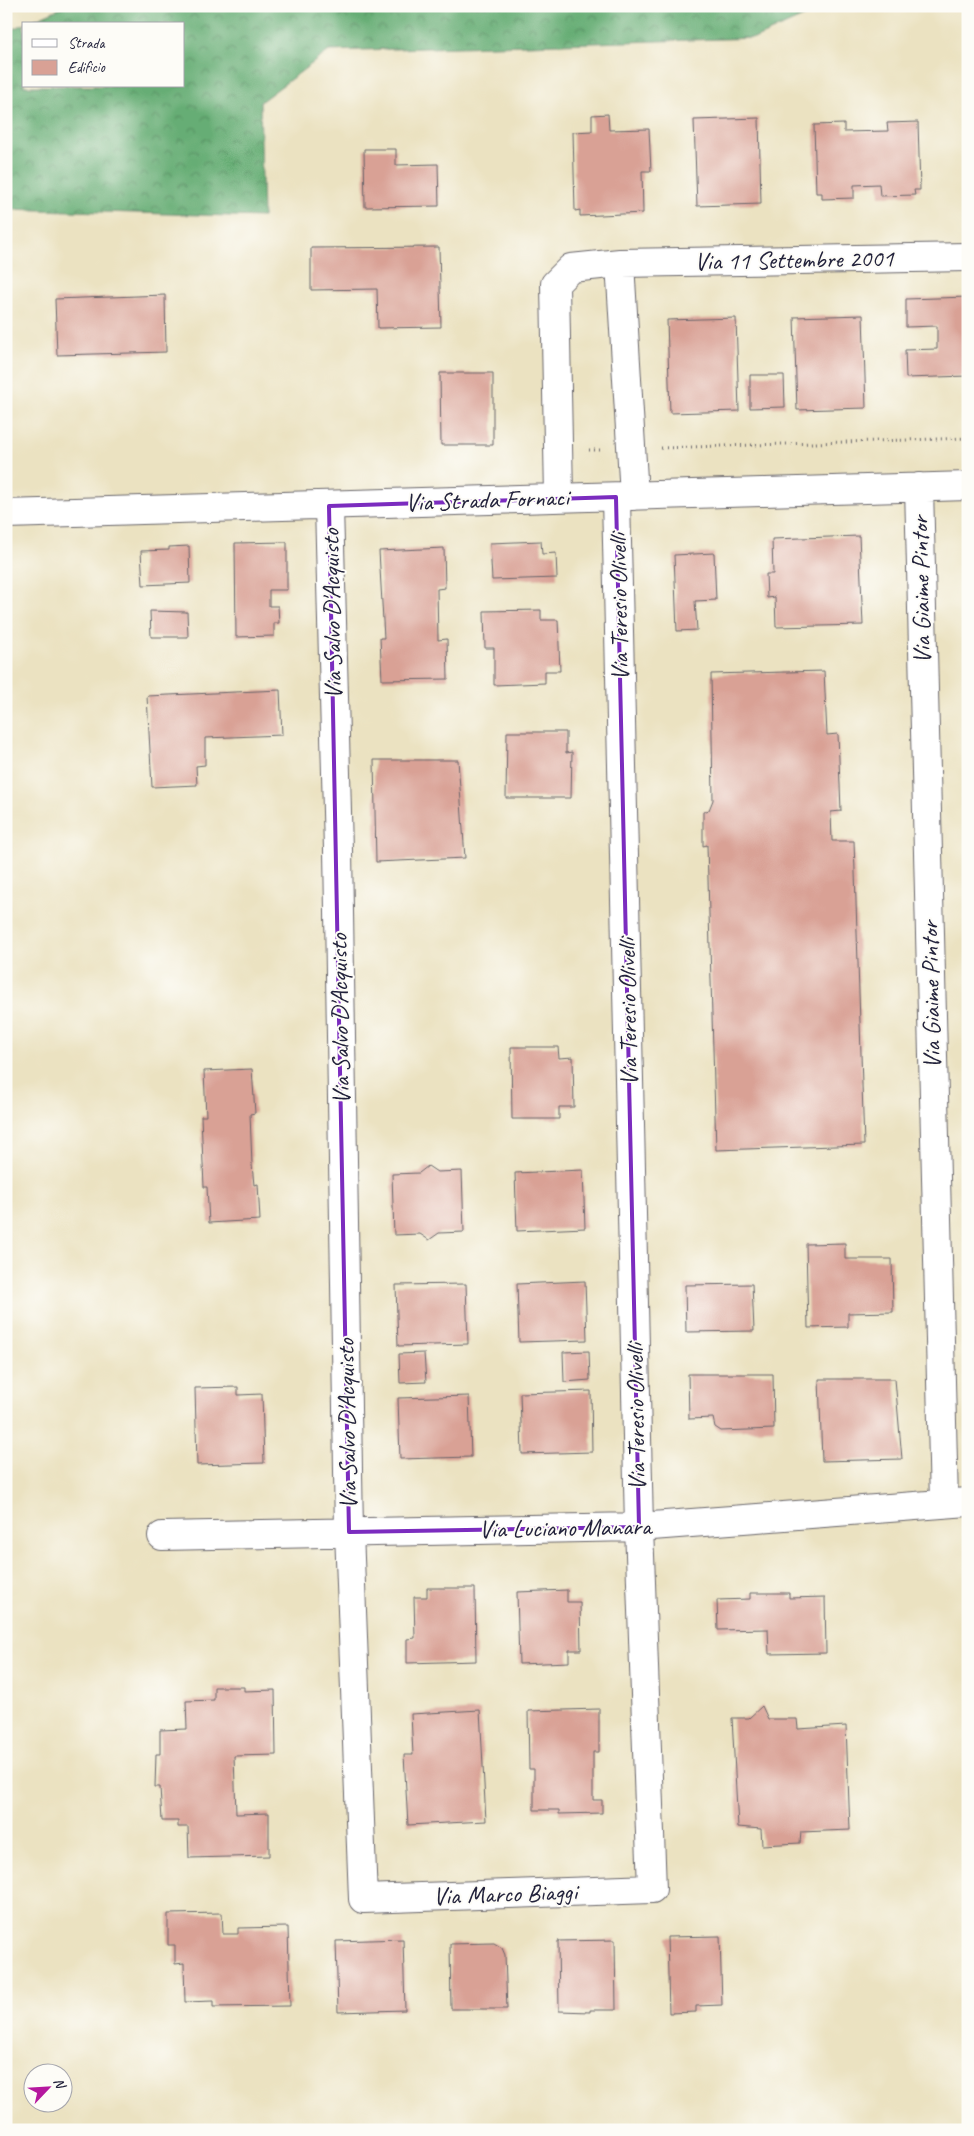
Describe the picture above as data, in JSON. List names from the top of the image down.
{
  "streets": {
    "street": [
      "Via 11 Settembre 2001",
      "Via Strada Fornaci",
      "Via Giaime Pintor",
      "Via Teresio Olivelli",
      "Via Salvo D'Acquisto",
      "Via Luciano Manara",
      "Via Marco Biaggi"
    ]
  },
  "crossings": [
    ["Via 11 Settembre 2001", "Via Strada Fornaci"],
    ["Via Strada Fornaci", "Via Giaime Pintor"],
    ["Via Strada Fornaci", "Via Teresio Olivelli"],
    ["Via Strada Fornaci", "Via Salvo D'Acquisto"],
    ["Via Giaime Pintor", "Via Luciano Manara"],
    ["Via Teresio Olivelli", "Via Luciano Manara"],
    ["Via Teresio Olivelli", "Via Marco Biaggi"],
    ["Via Salvo D'Acquisto", "Via Luciano Manara"],
    ["Via Salvo D'Acquisto", "Via Marco Biaggi"],
    ["Via Luciano Manara", "Via Marco Biaggi"]
  ],
  "legend": ["Strada", "Edificio"],
  "north": "top right"
}
